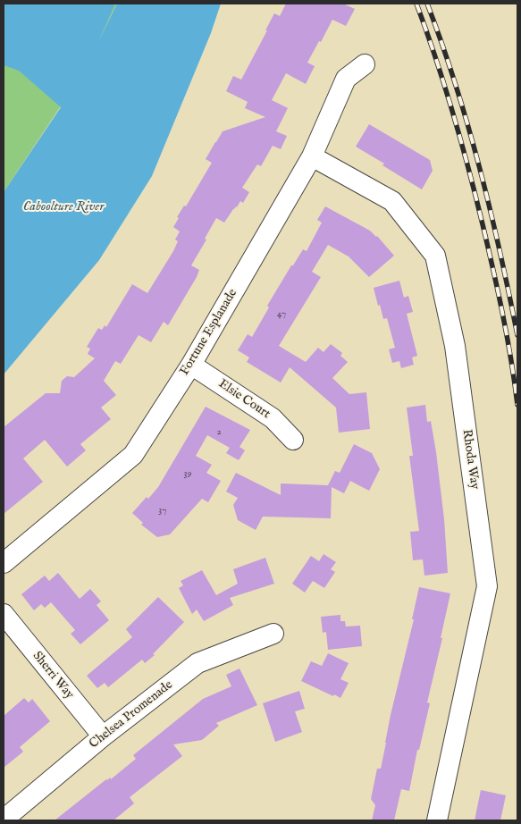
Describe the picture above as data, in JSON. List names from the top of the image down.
{
  "streets": {
    "street": [
      "Fortune Esplanade",
      "Elsie Court",
      "Rhoda Way",
      "Sherri Way",
      "Chelsea Promenade"
    ]
  },
  "crossings": [
    ["Fortune Esplanade", "Elsie Court"],
    ["Fortune Esplanade", "Rhoda Way"],
    ["Sherri Way", "Chelsea Promenade"]
  ],
  "water": ["Caboolture River"],
  "house_numbers": [
    "47",
    "2",
    "39",
    "37"
  ]
}
